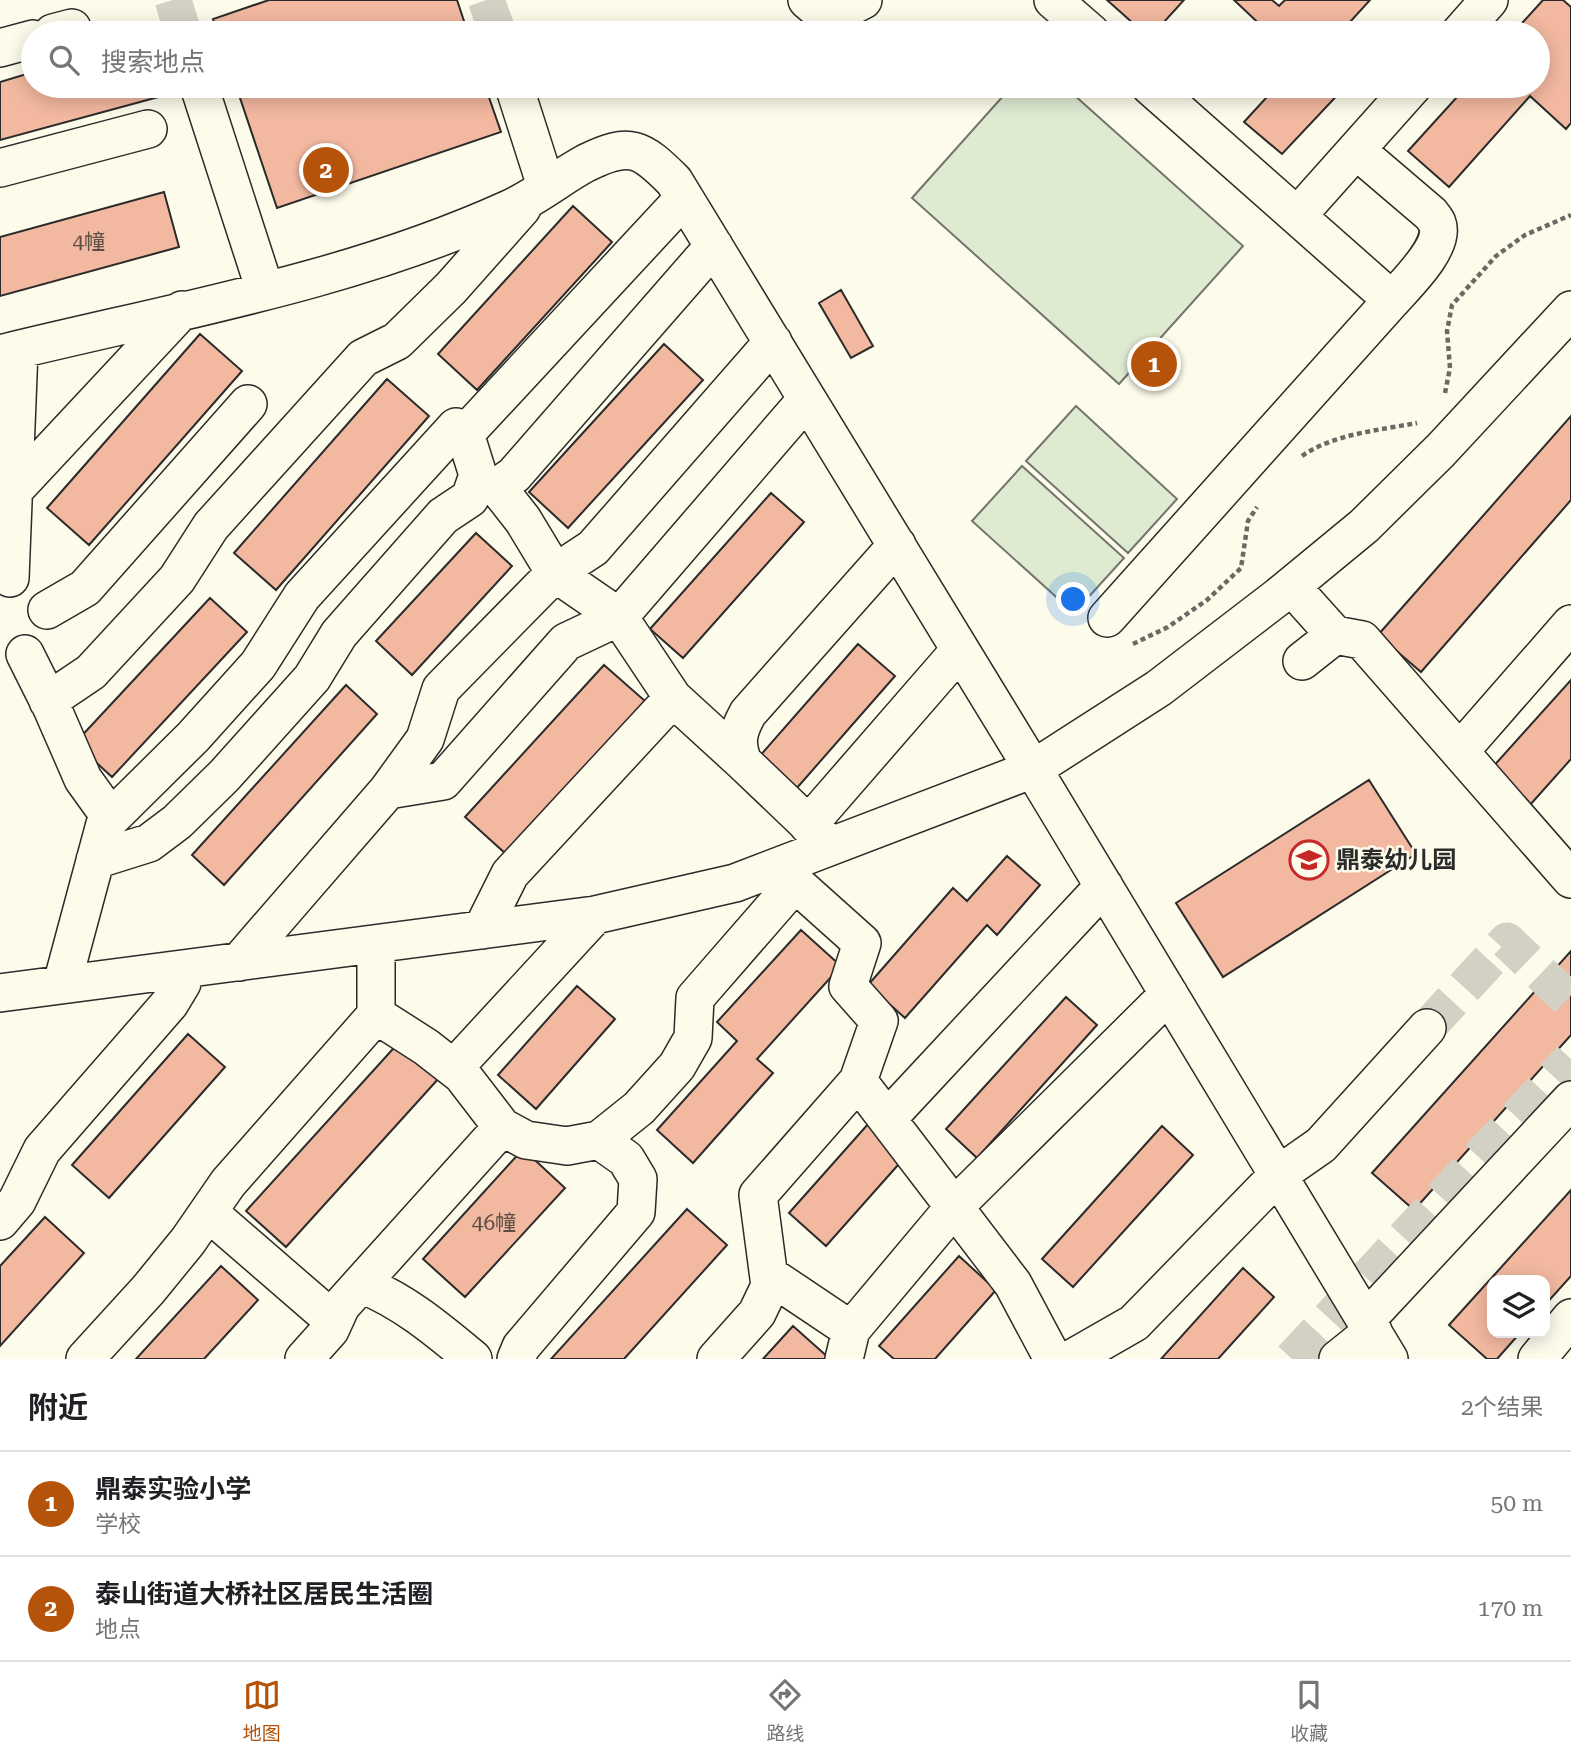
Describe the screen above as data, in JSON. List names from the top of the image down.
{
  "places": {
    "school or university": ["鼎泰幼儿园"]
  },
  "house_numbers": ["4幢", "46幢"],
  "page": {
    "search": "搜索地点",
    "pins": ["2", "1"],
    "heading": ["附近", "2个结果"],
    "list": [
      {
        "mark": "1",
        "name": "鼎泰实验小学",
        "note": "学校",
        "value": "50 m"
      },
      {
        "mark": "2",
        "name": "泰山街道大桥社区居民生活圈",
        "note": "地点",
        "value": "170 m"
      }
    ],
    "nav": ["地图", "路线", "收藏"]
  }
}
